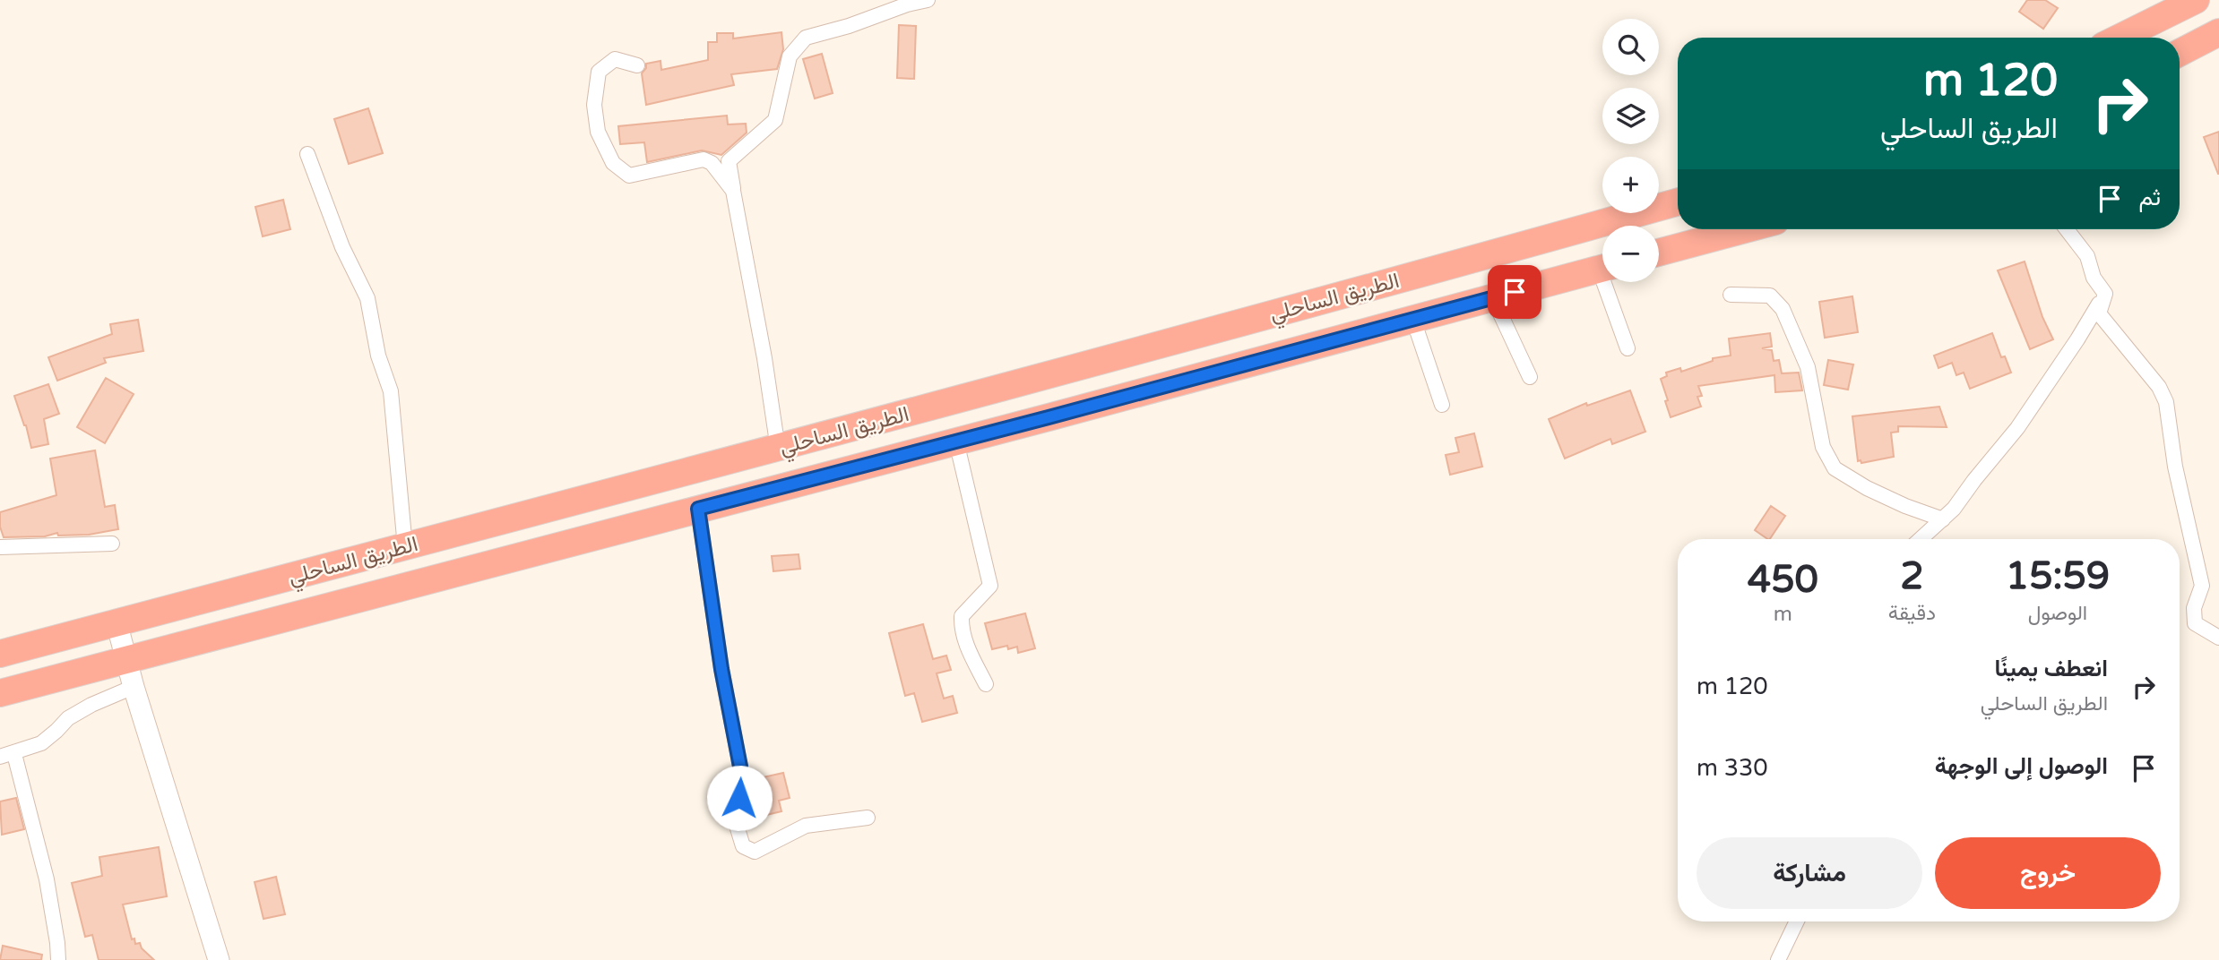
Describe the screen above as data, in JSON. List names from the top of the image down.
{
  "streets": {
    "highway": ["الطريق الساحلي"]
  },
  "page": {
    "map_buttons": ["+", "−"],
    "turn": ["120 m", "الطريق الساحلي"],
    "then": "ثم",
    "eta": [
      "15:59",
      "الوصول",
      "2",
      "دقيقة",
      "450",
      "m"
    ],
    "list": [
      {
        "name": "انعطف يمينًا",
        "note": "الطريق الساحلي",
        "value": "120 m"
      },
      {
        "name": "الوصول إلى الوجهة",
        "value": "330 m"
      }
    ],
    "buttons": ["خروج", "مشاركة"]
  }
}
